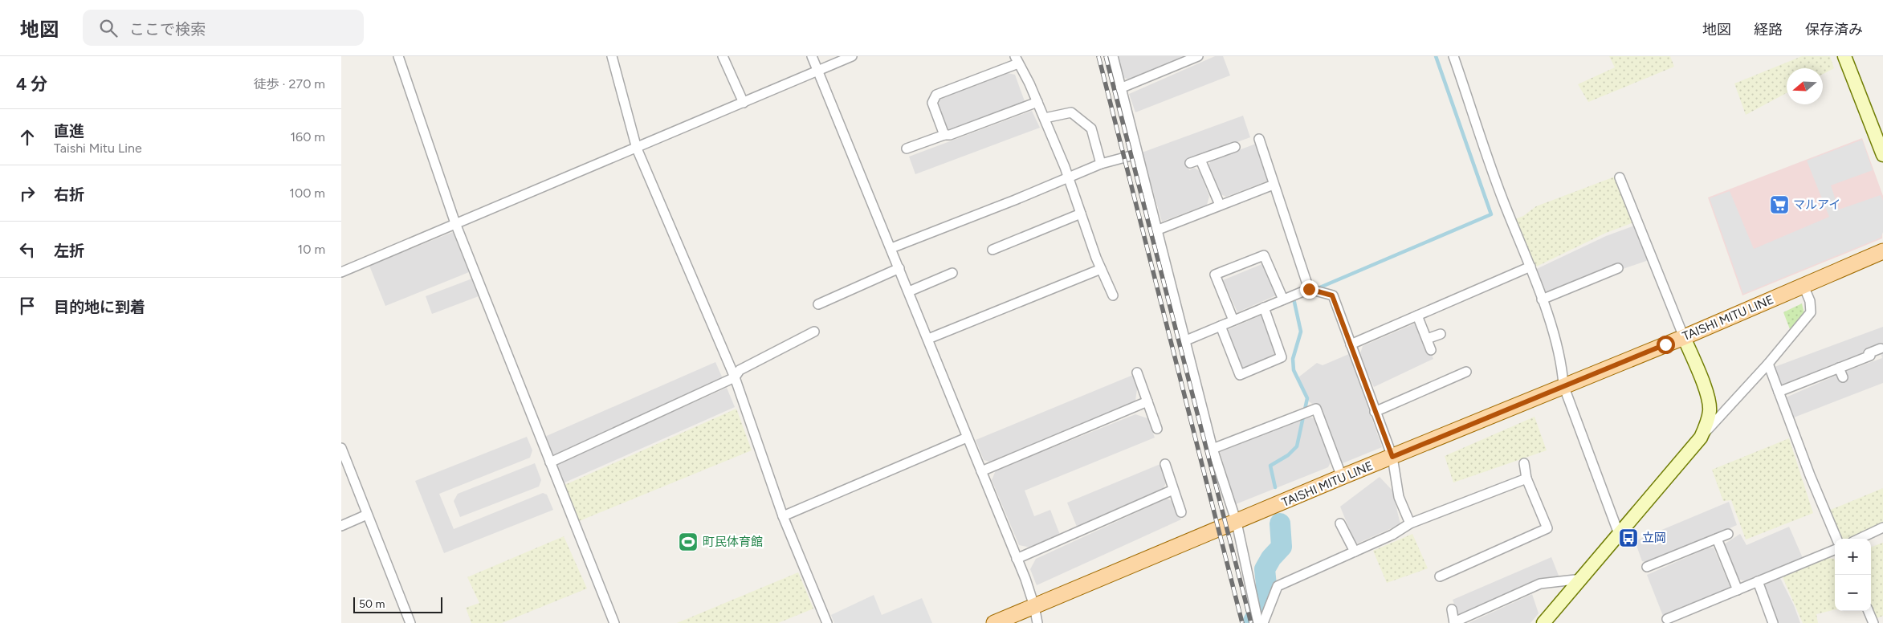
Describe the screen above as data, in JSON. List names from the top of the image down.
{
  "streets": {
    "main road": ["TAISHI MITU LINE"]
  },
  "places": {
    "supermarket": ["マルアイ"],
    "bus stop": ["立岡"],
    "sports": ["町民体育館"]
  },
  "scale_bar": "50 m",
  "north": "left",
  "page": {
    "header": "地図",
    "search": "ここで検索",
    "nav": ["地図", "経路", "保存済み"],
    "heading": ["4 分", "徒歩 · 270 m"],
    "list": [
      ["直進", "Taishi Mitu Line", "160 m"],
      ["右折", "100 m"],
      ["左折", "10 m"],
      "目的地に到着"
    ],
    "map_buttons": ["+", "−"],
    "scale": "50 m"
  }
}
